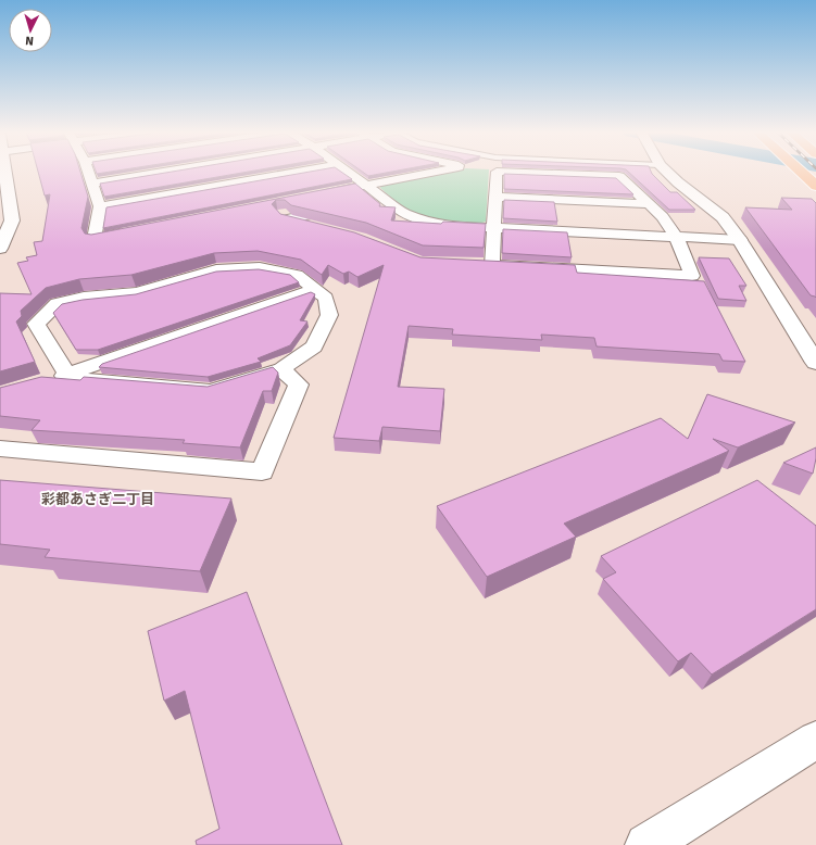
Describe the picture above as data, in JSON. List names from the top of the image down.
{
  "districts": ["彩都あさぎ二丁目"],
  "north": "bottom"
}
